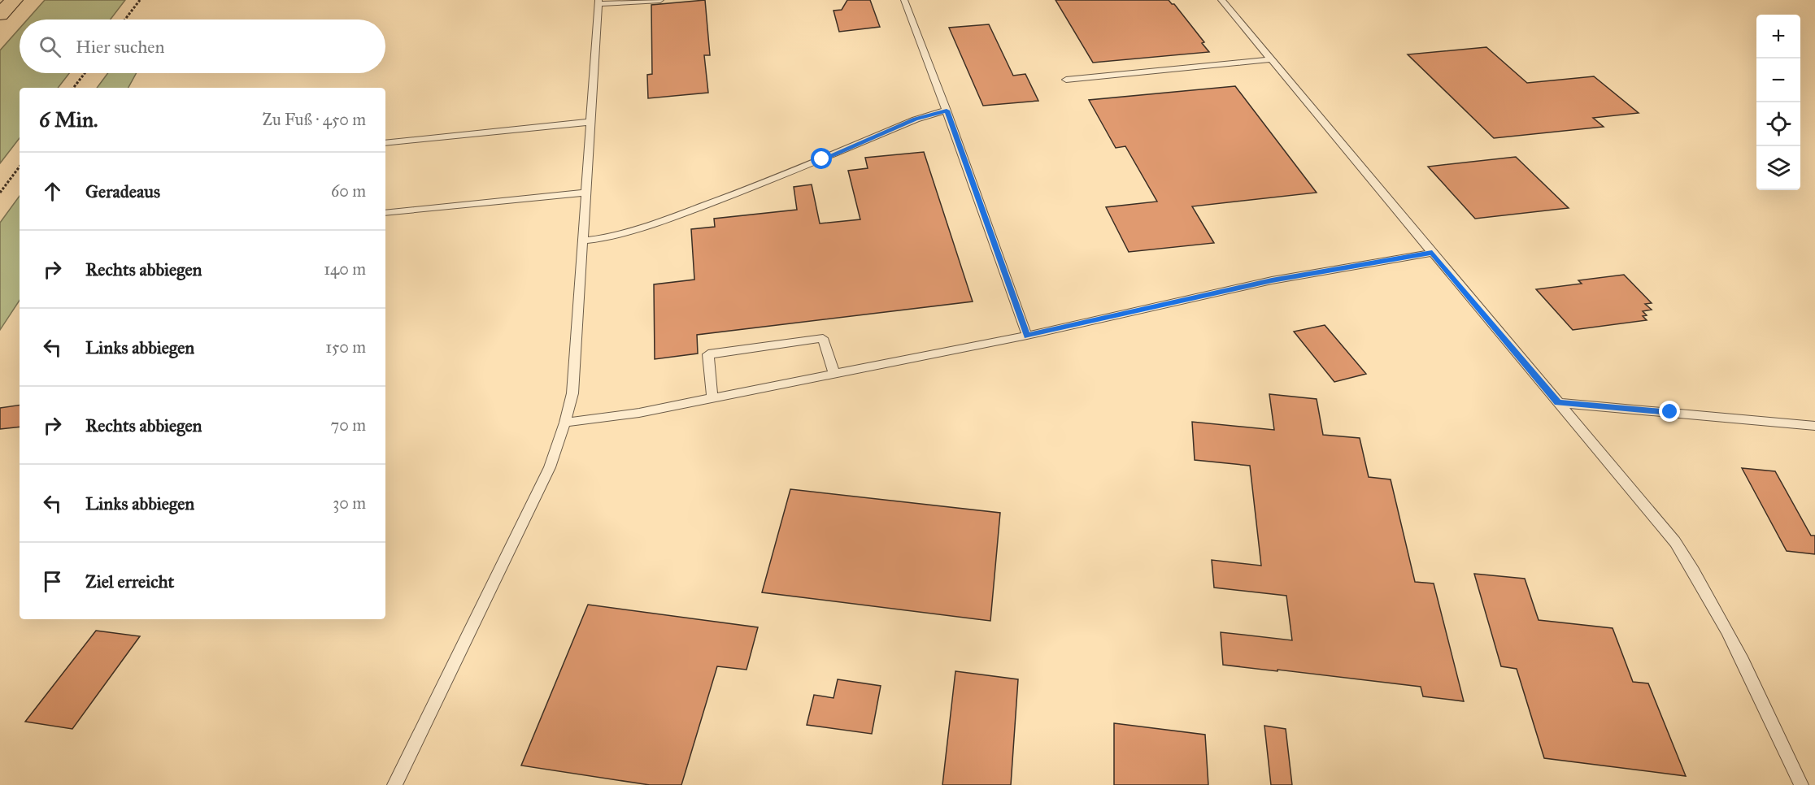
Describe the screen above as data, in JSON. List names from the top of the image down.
{
  "page": {
    "map_buttons": ["+", "−"],
    "search": "Hier suchen",
    "heading": ["6 Min.", "Zu Fuß · 450 m"],
    "list": [
      ["Geradeaus", "60 m"],
      ["Rechts abbiegen", "140 m"],
      ["Links abbiegen", "150 m"],
      ["Rechts abbiegen", "70 m"],
      ["Links abbiegen", "30 m"],
      "Ziel erreicht"
    ]
  }
}
